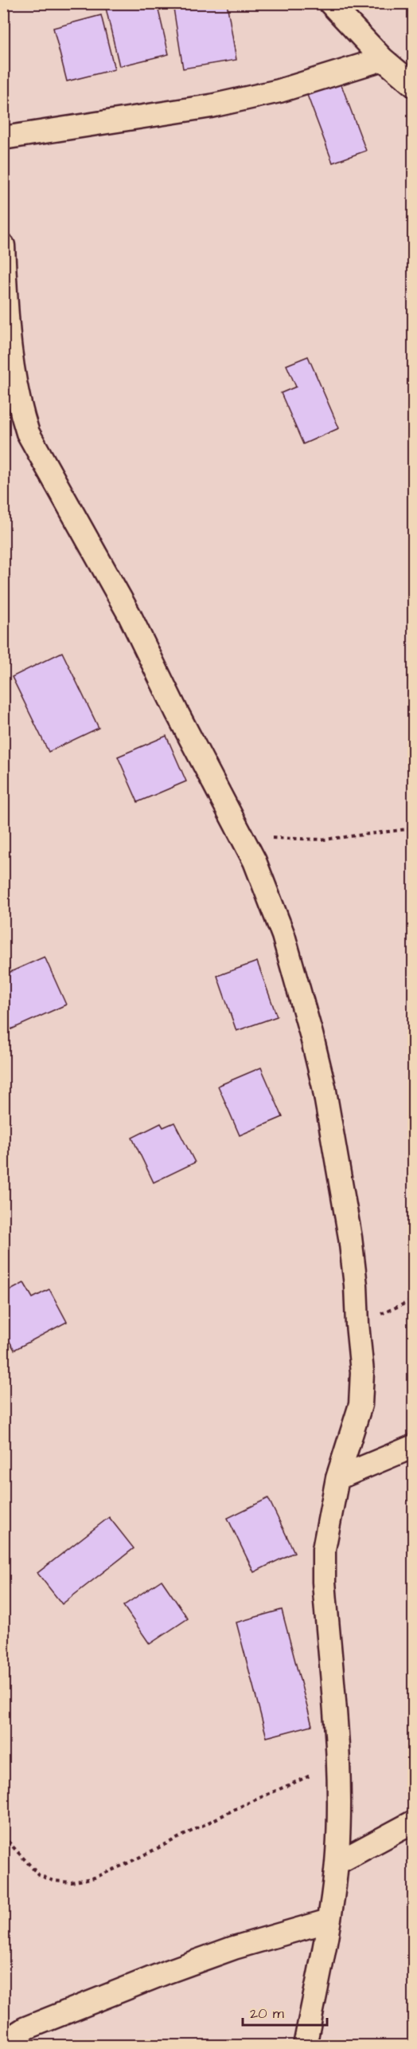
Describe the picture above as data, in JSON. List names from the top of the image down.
{
  "scale_bar": "20 m"
}
